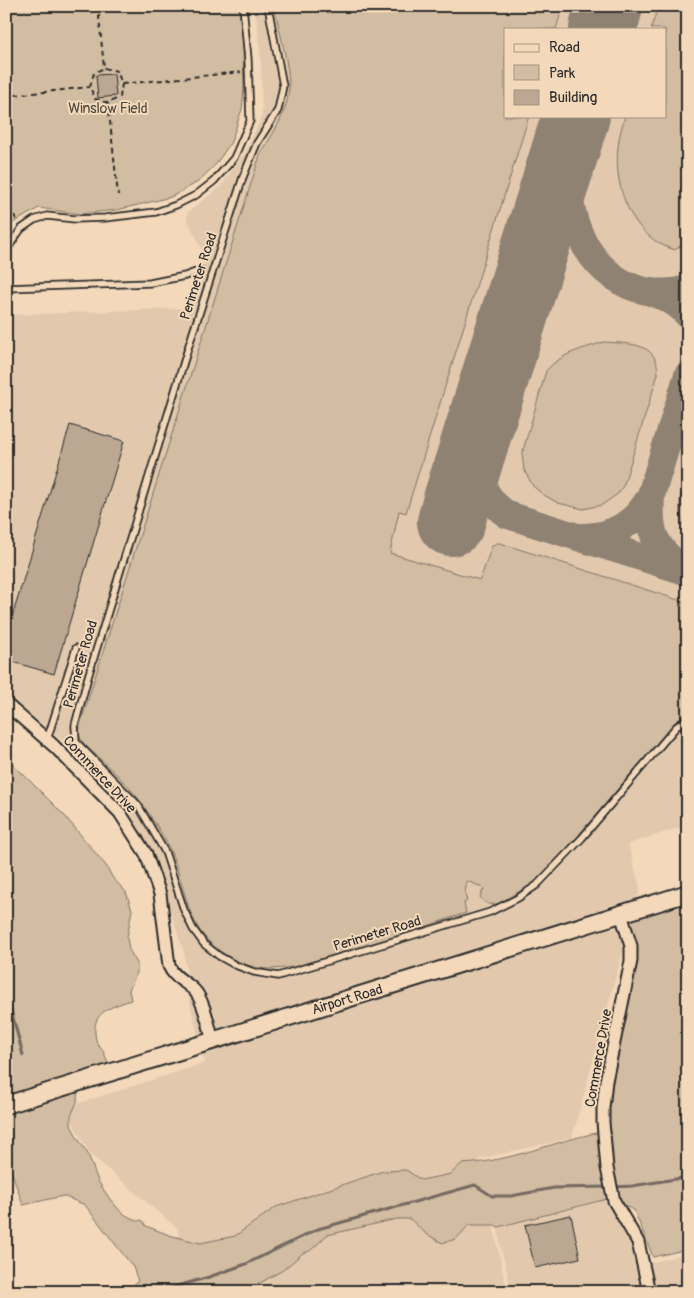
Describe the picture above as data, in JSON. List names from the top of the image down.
{
  "streets": {
    "main road": ["Airport Road"],
    "street": ["Commerce Drive"],
    "lane": ["Perimeter Road"]
  },
  "crossings": [
    ["Commerce Drive", "Airport Road"]
  ],
  "parks": ["Winslow Field"],
  "legend": ["Road", "Park", "Building"]
}
